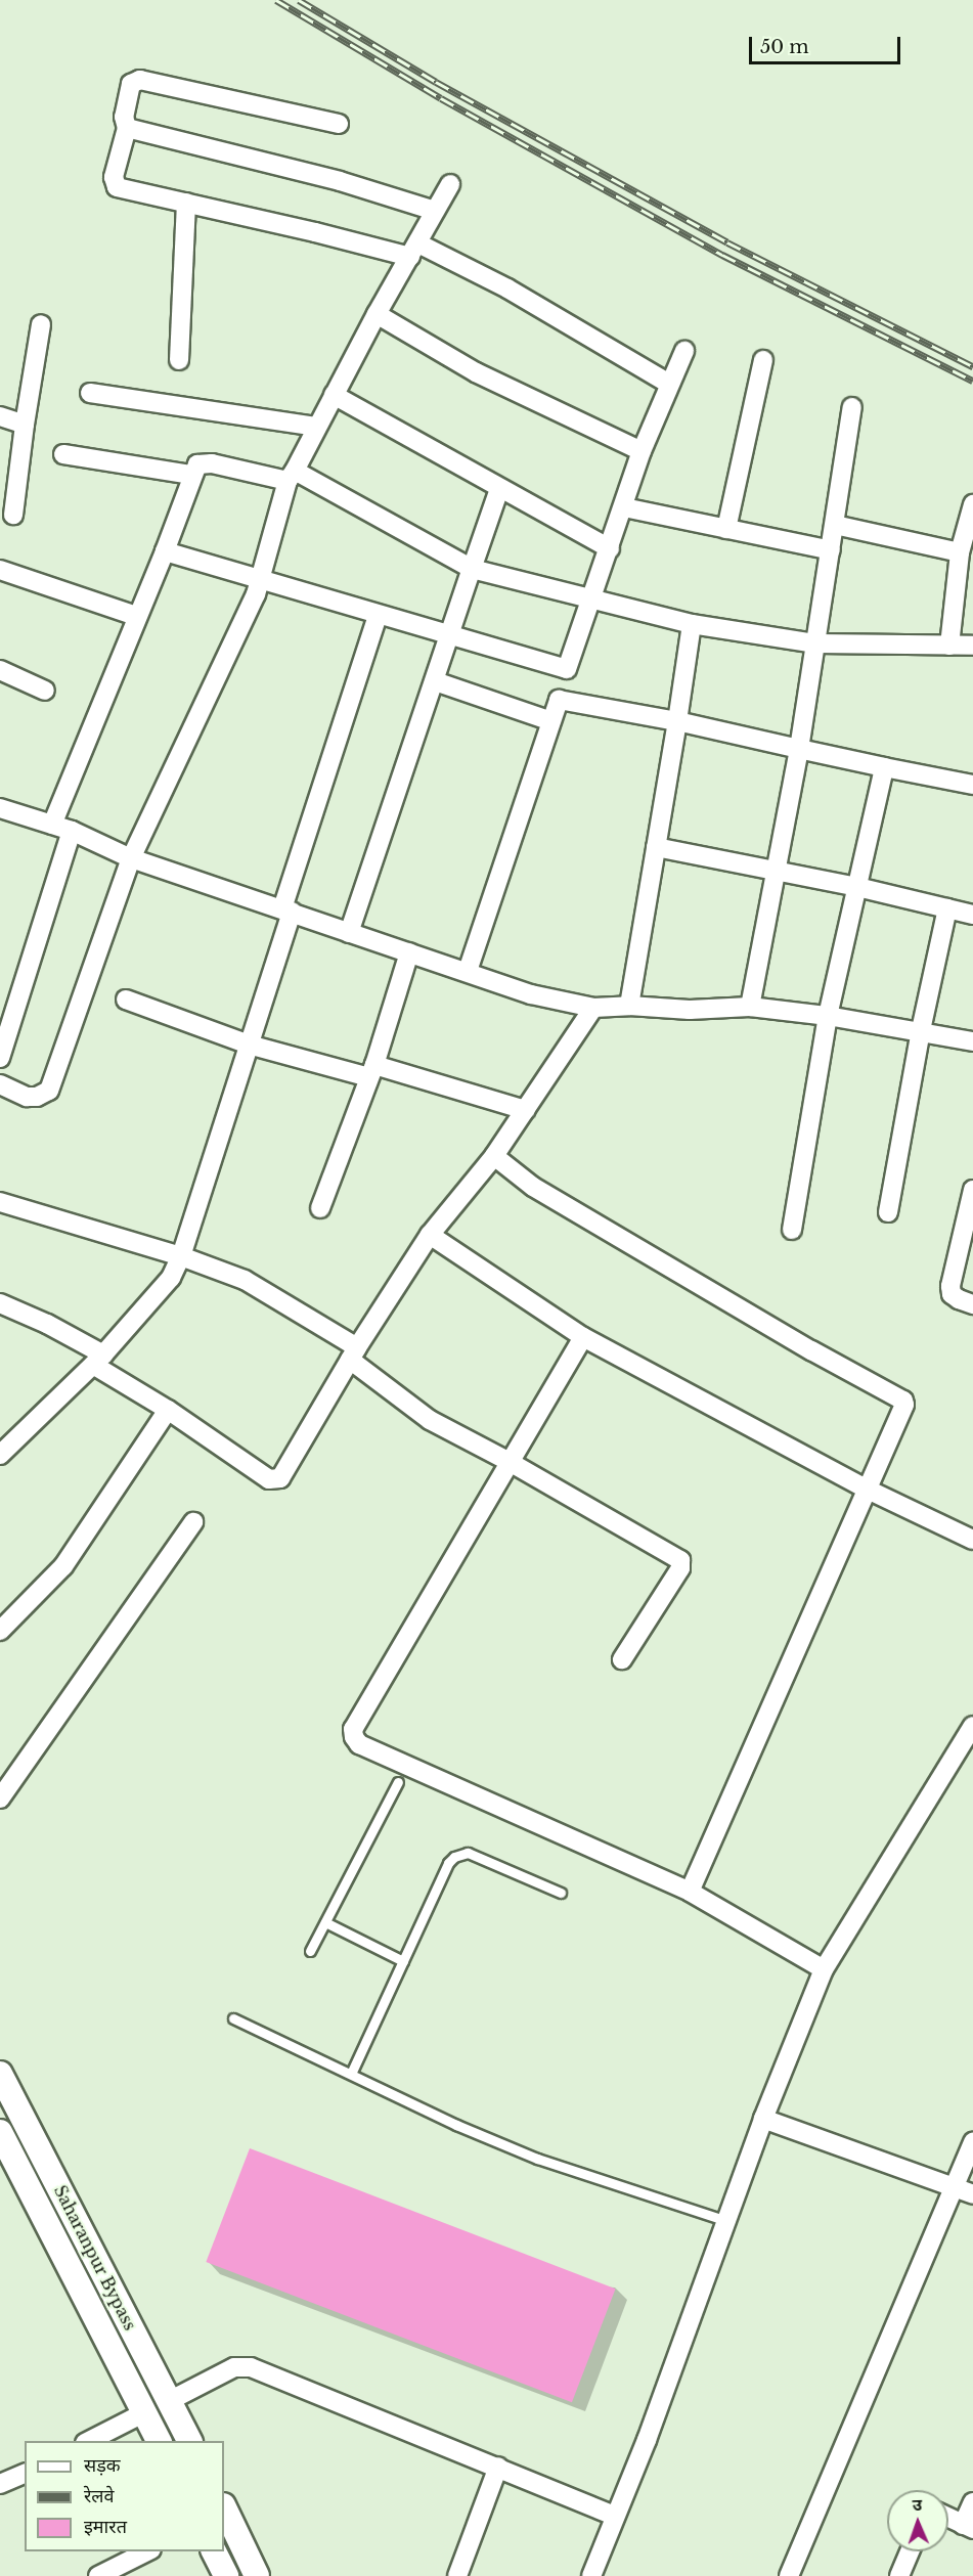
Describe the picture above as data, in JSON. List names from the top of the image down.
{
  "streets": {
    "main road": ["Saharanpur Bypass"]
  },
  "legend": ["सड़क", "रेलवे", "इमारत"],
  "scale_bar": "50 m",
  "north": "top"
}
